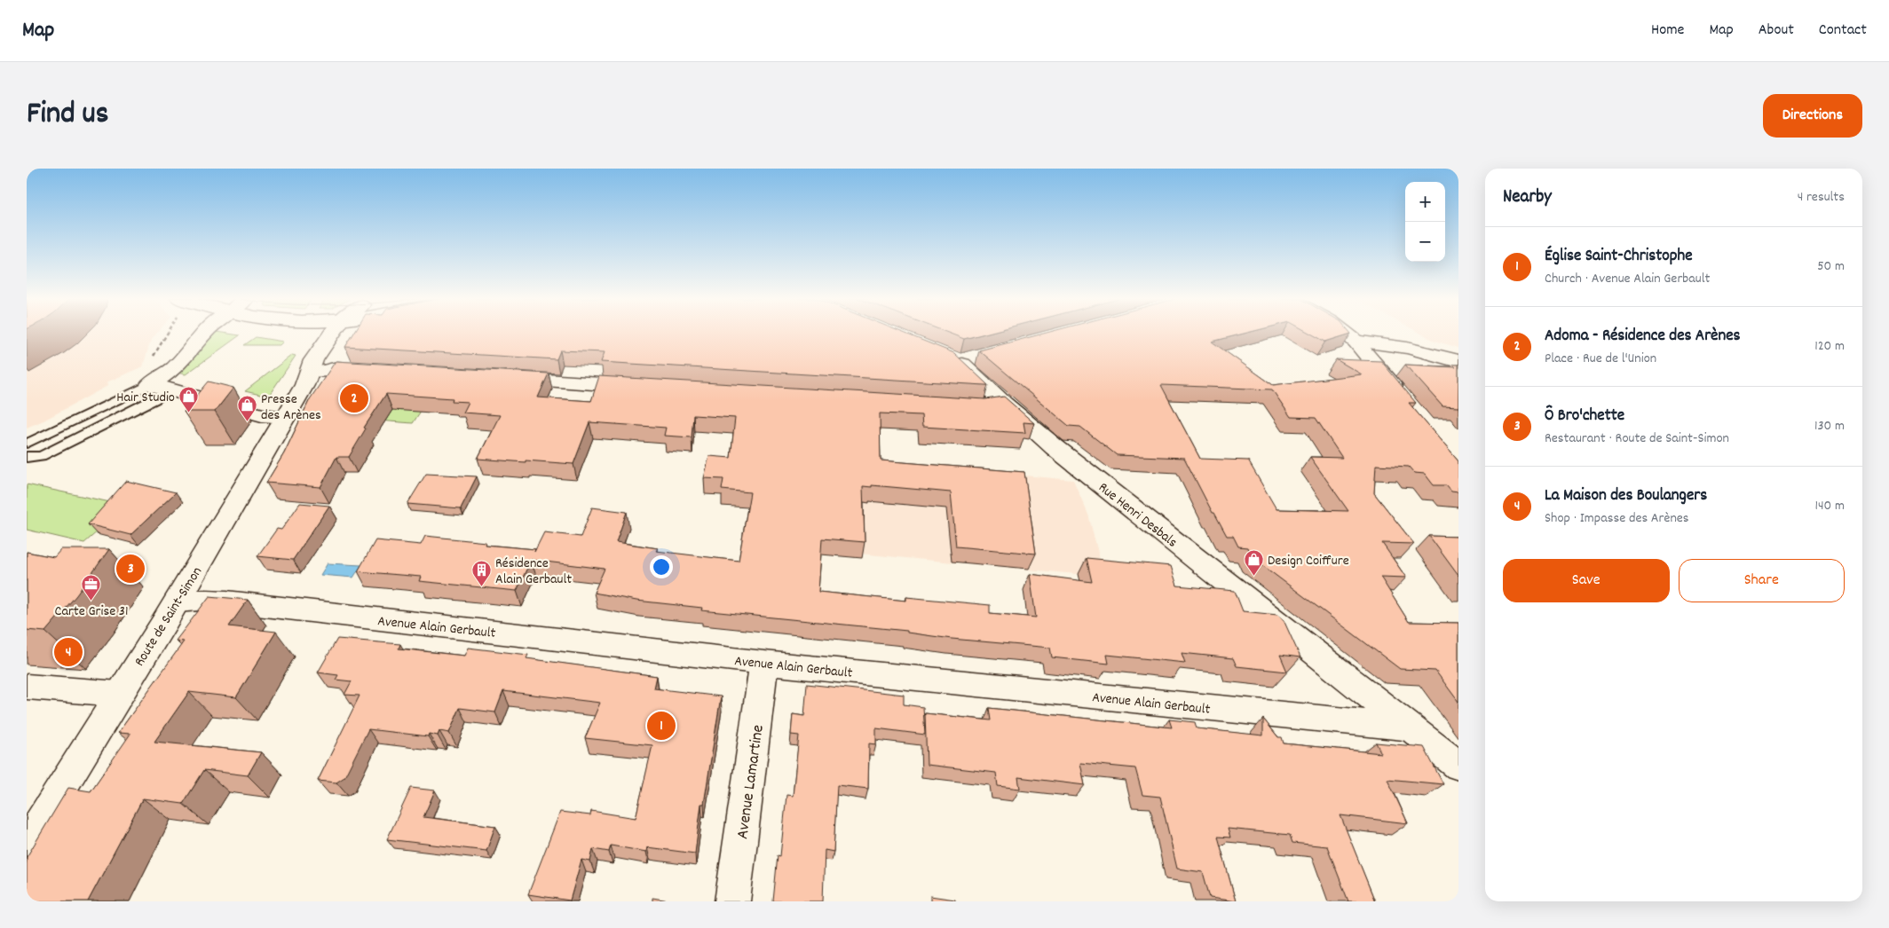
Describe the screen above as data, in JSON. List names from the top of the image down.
{
  "streets": {
    "street": [
      "Rue Henri Desbals",
      "Route de Saint-Simon",
      "Avenue Alain Gerbault",
      "Avenue Lamartine"
    ]
  },
  "crossings": [
    ["Rue Henri Desbals", "Avenue Alain Gerbault"],
    ["Route de Saint-Simon", "Avenue Alain Gerbault"],
    ["Avenue Alain Gerbault", "Avenue Lamartine"]
  ],
  "places": {
    "shop": ["Hair Studio", "Presse des Arènes", "Design Coiffure"],
    "building": ["Résidence Alain Gerbault"],
    "office": ["Carte Grise 31"]
  },
  "page": {
    "header": "Map",
    "nav": [
      "Home",
      "Map",
      "About",
      "Contact"
    ],
    "title": "Find us",
    "buttons": [
      "Directions",
      ["Save", "Share"]
    ],
    "heading": ["Nearby", "4 results"],
    "map_buttons": ["+", "−"],
    "list": [
      {
        "mark": "1",
        "name": "Église Saint-Christophe",
        "note": "Church · Avenue Alain Gerbault",
        "value": "50 m"
      },
      {
        "mark": "2",
        "name": "Adoma - Résidence des Arènes",
        "note": "Place · Rue de l'Union",
        "value": "120 m"
      },
      {
        "mark": "3",
        "name": "Ô Bro'chette",
        "note": "Restaurant · Route de Saint-Simon",
        "value": "130 m"
      },
      {
        "mark": "4",
        "name": "La Maison des Boulangers",
        "note": "Shop · Impasse des Arènes",
        "value": "140 m"
      }
    ],
    "pins": [
      "2",
      "3",
      "4",
      "1"
    ]
  }
}
